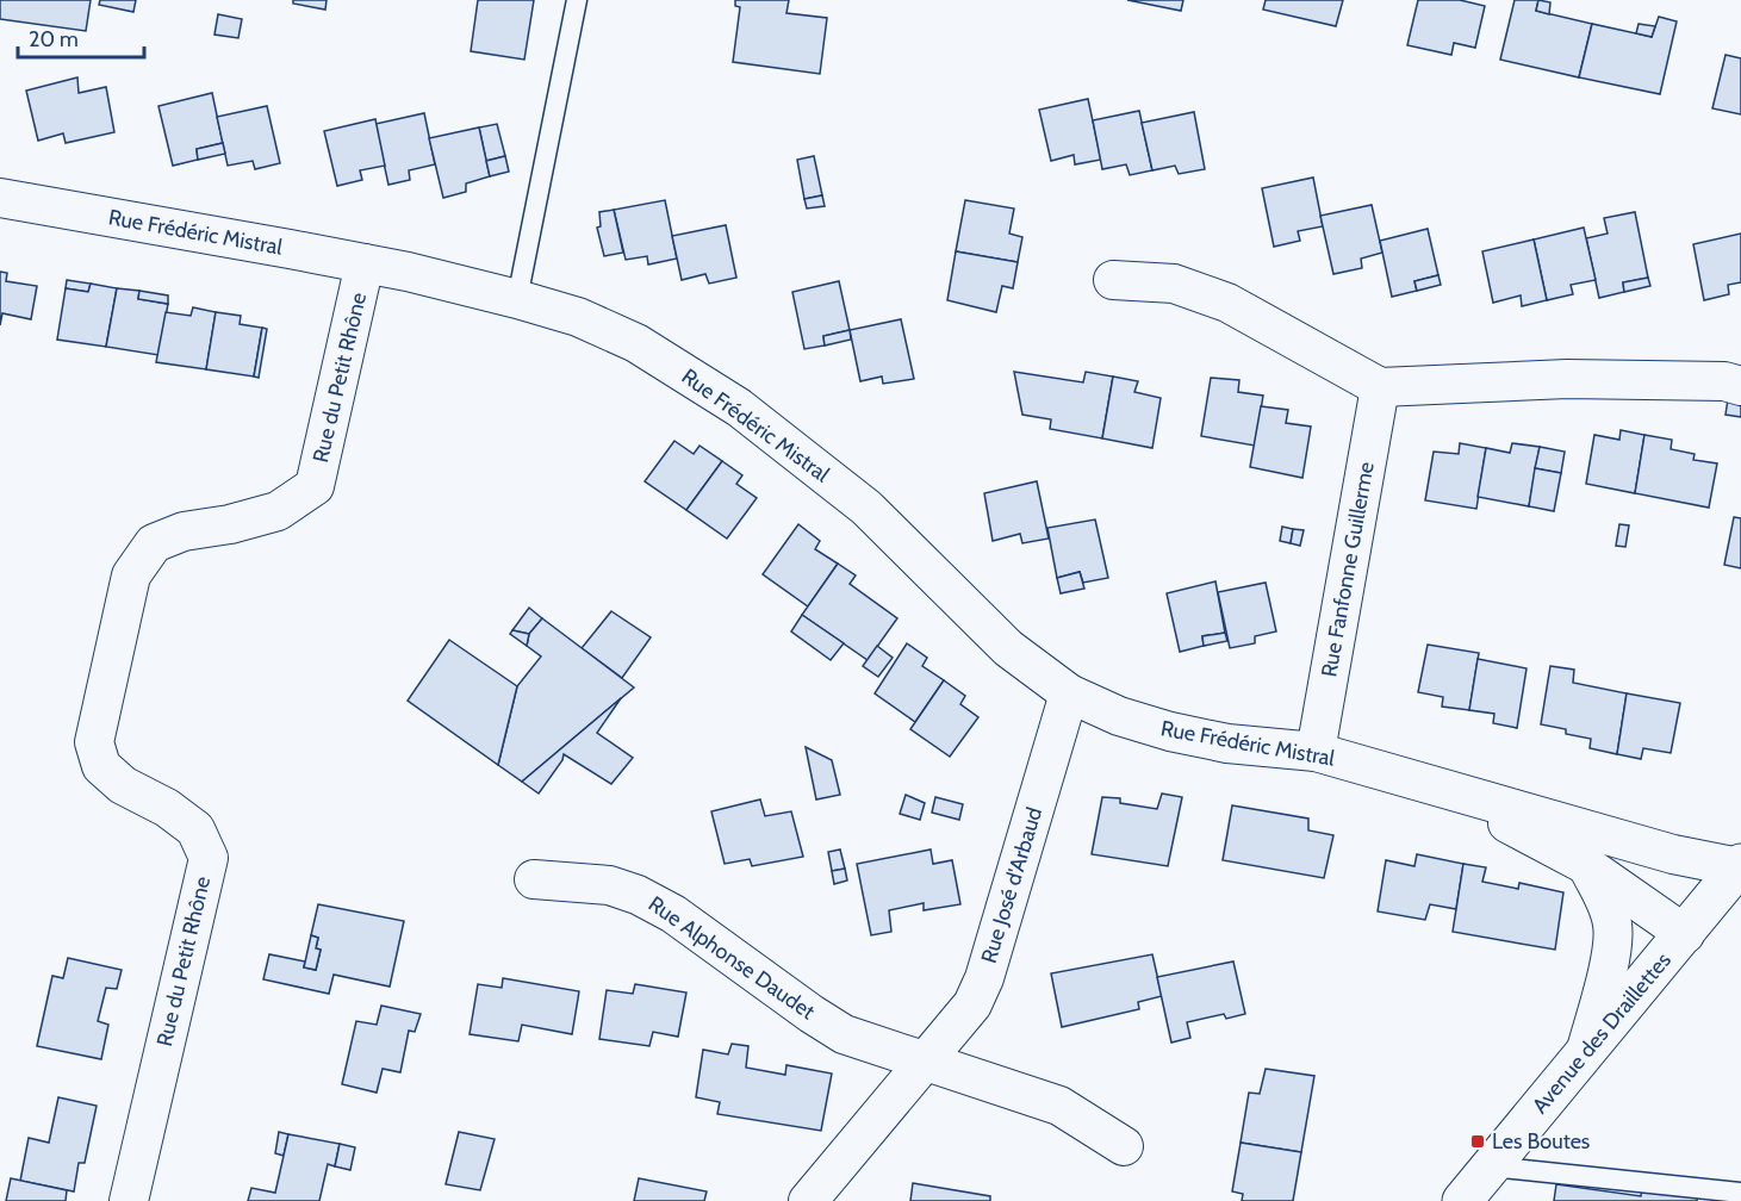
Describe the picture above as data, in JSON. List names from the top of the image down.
{
  "streets": {
    "street": [
      "Rue Frédéric Mistral",
      "Rue du Petit Rhône",
      "Rue Fanfonne Guillerme",
      "Rue José d'Arbaud",
      "Rue Alphonse Daudet",
      "Avenue des Draillettes"
    ]
  },
  "crossings": [
    ["Rue Frédéric Mistral", "Rue du Petit Rhône"],
    ["Rue Frédéric Mistral", "Rue Fanfonne Guillerme"],
    ["Rue Frédéric Mistral", "Rue José d'Arbaud"],
    ["Rue Frédéric Mistral", "Avenue des Draillettes"],
    ["Rue José d'Arbaud", "Rue Alphonse Daudet"]
  ],
  "places": {
    "transit": ["Les Boutes"]
  },
  "scale_bar": "20 m"
}
